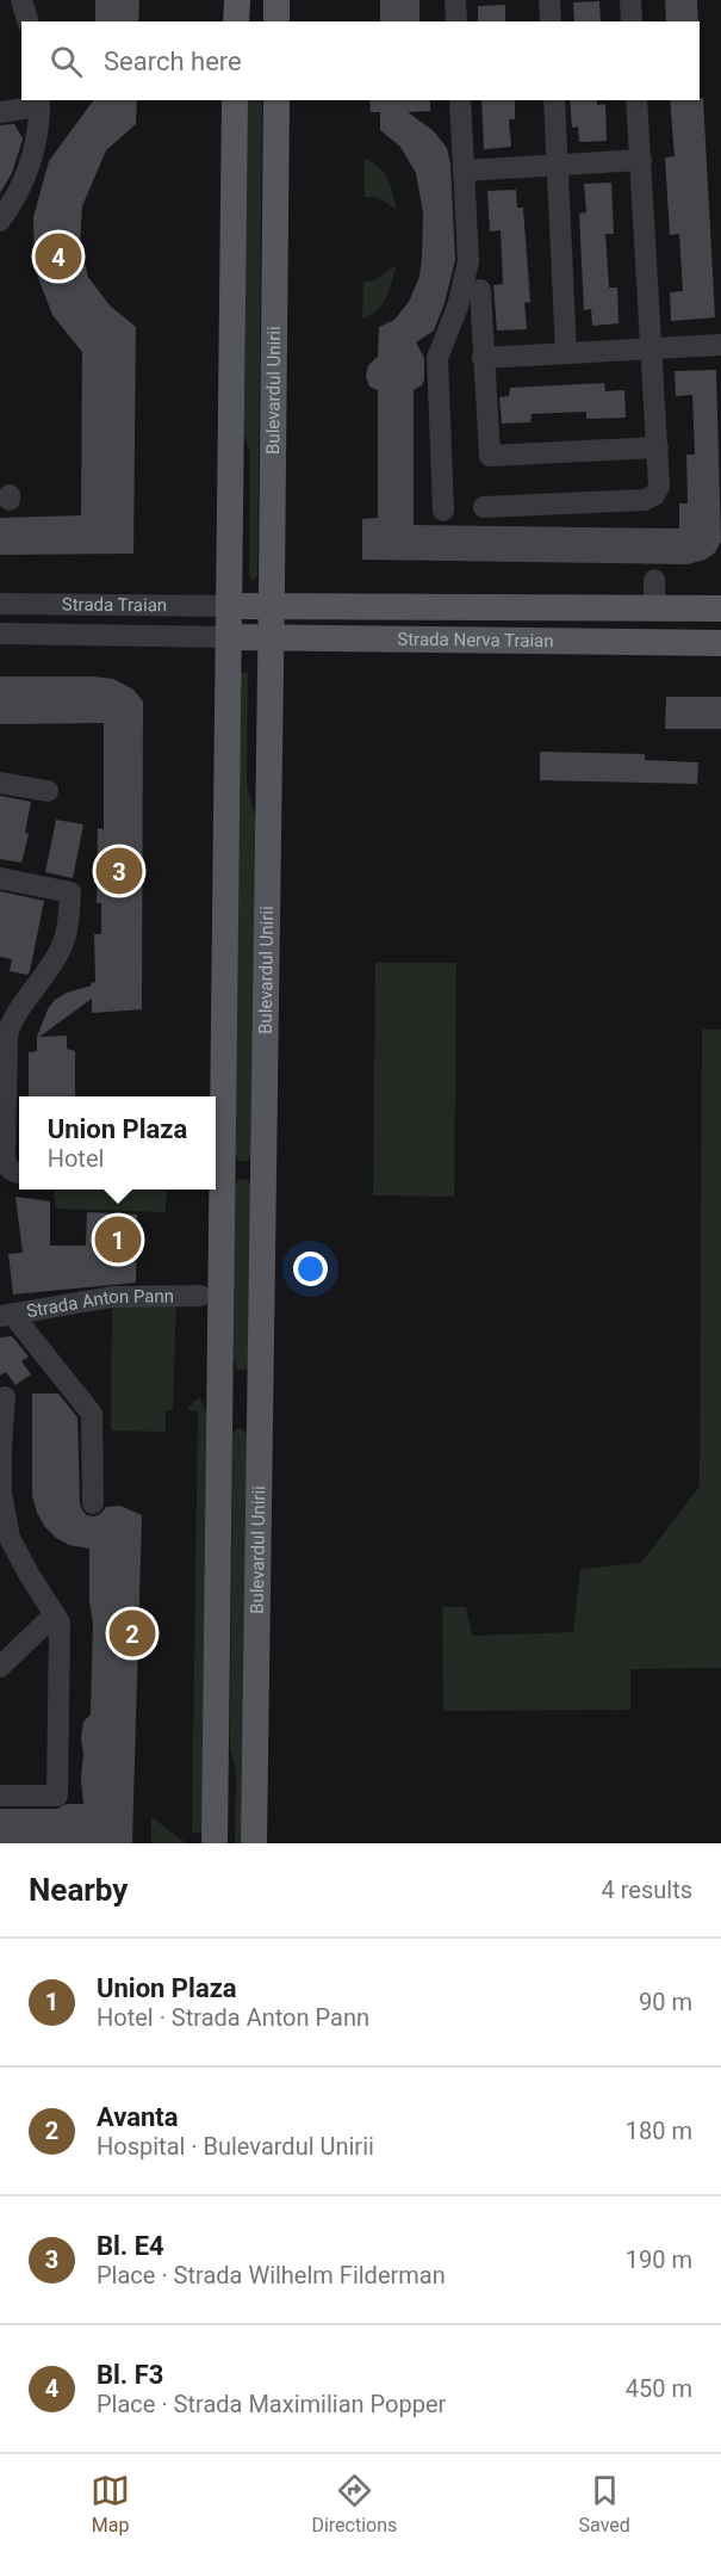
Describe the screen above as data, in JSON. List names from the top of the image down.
{
  "streets": {
    "main road": ["Bulevardul Unirii", "Strada Nerva Traian"],
    "street": ["Strada Traian", "Strada Anton Pann"]
  },
  "crossings": [
    ["Bulevardul Unirii", "Strada Nerva Traian"],
    ["Strada Traian", "Strada Nerva Traian"]
  ],
  "page": {
    "search": "Search here",
    "pins": [
      "4",
      "3",
      "1",
      "2"
    ],
    "popup": ["Union Plaza", "Hotel"],
    "heading": ["Nearby", "4 results"],
    "list": [
      {
        "mark": "1",
        "name": "Union Plaza",
        "note": "Hotel · Strada Anton Pann",
        "value": "90 m"
      },
      {
        "mark": "2",
        "name": "Avanta",
        "note": "Hospital · Bulevardul Unirii",
        "value": "180 m"
      },
      {
        "mark": "3",
        "name": "Bl. E4",
        "note": "Place · Strada Wilhelm Filderman",
        "value": "190 m"
      },
      {
        "mark": "4",
        "name": "Bl. F3",
        "note": "Place · Strada Maximilian Popper",
        "value": "450 m"
      }
    ],
    "nav": ["Map", "Directions", "Saved"]
  }
}
